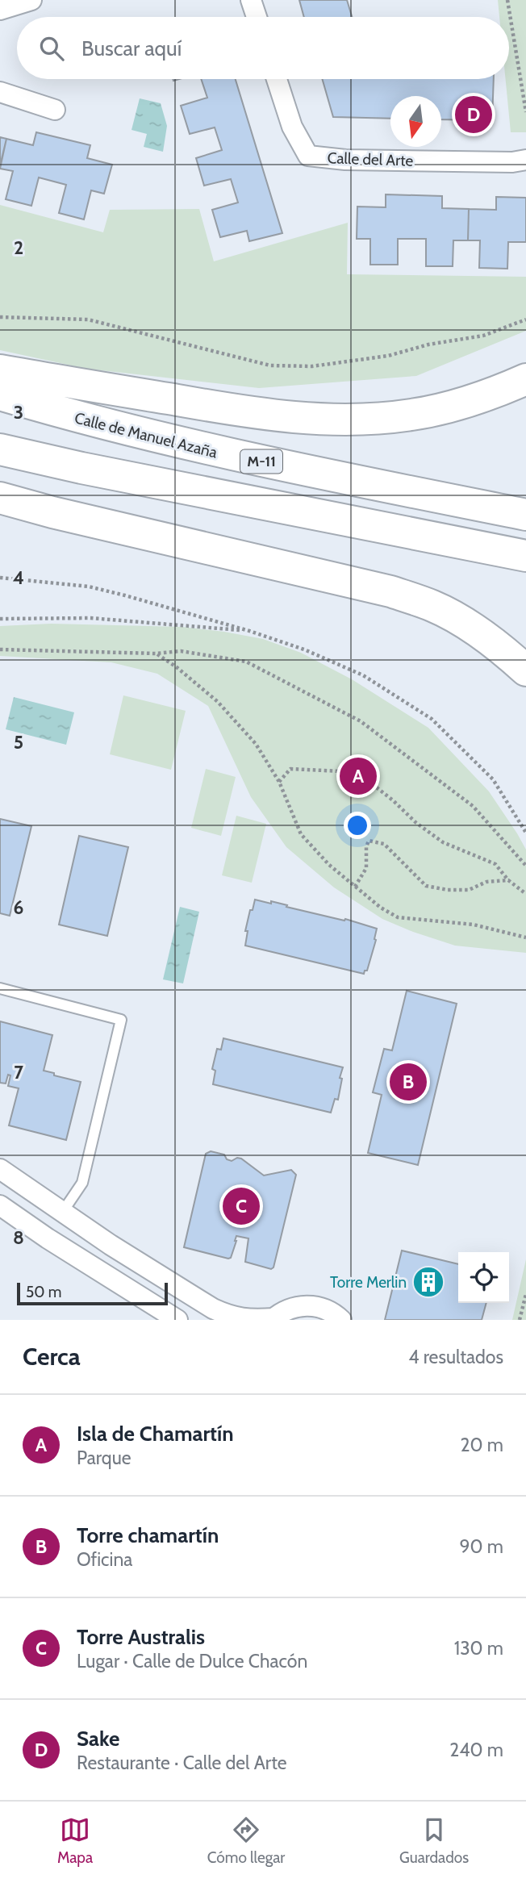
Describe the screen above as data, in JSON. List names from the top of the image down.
{
  "streets": {
    "highway": ["Calle de Manuel Azaña", "M-11"],
    "street": ["Calle del Arte"]
  },
  "places": {
    "building": ["Torre Merlin"]
  },
  "scale_bar": "50 m",
  "north": "bottom",
  "page": {
    "search": "Buscar aquí",
    "pins": [
      "D",
      "A",
      "B",
      "C"
    ],
    "scale": "50 m",
    "heading": ["Cerca", "4 resultados"],
    "list": [
      {
        "mark": "A",
        "name": "Isla de Chamartín",
        "note": "Parque",
        "value": "20 m"
      },
      {
        "mark": "B",
        "name": "Torre chamartín",
        "note": "Oficina",
        "value": "90 m"
      },
      {
        "mark": "C",
        "name": "Torre Australis",
        "note": "Lugar · Calle de Dulce Chacón",
        "value": "130 m"
      },
      {
        "mark": "D",
        "name": "Sake",
        "note": "Restaurante · Calle del Arte",
        "value": "240 m"
      }
    ],
    "nav": ["Mapa", "Cómo llegar", "Guardados"]
  },
  "grid": {
    "rows": [
      "2",
      "3",
      "4",
      "5",
      "6",
      "7",
      "8"
    ]
  }
}
